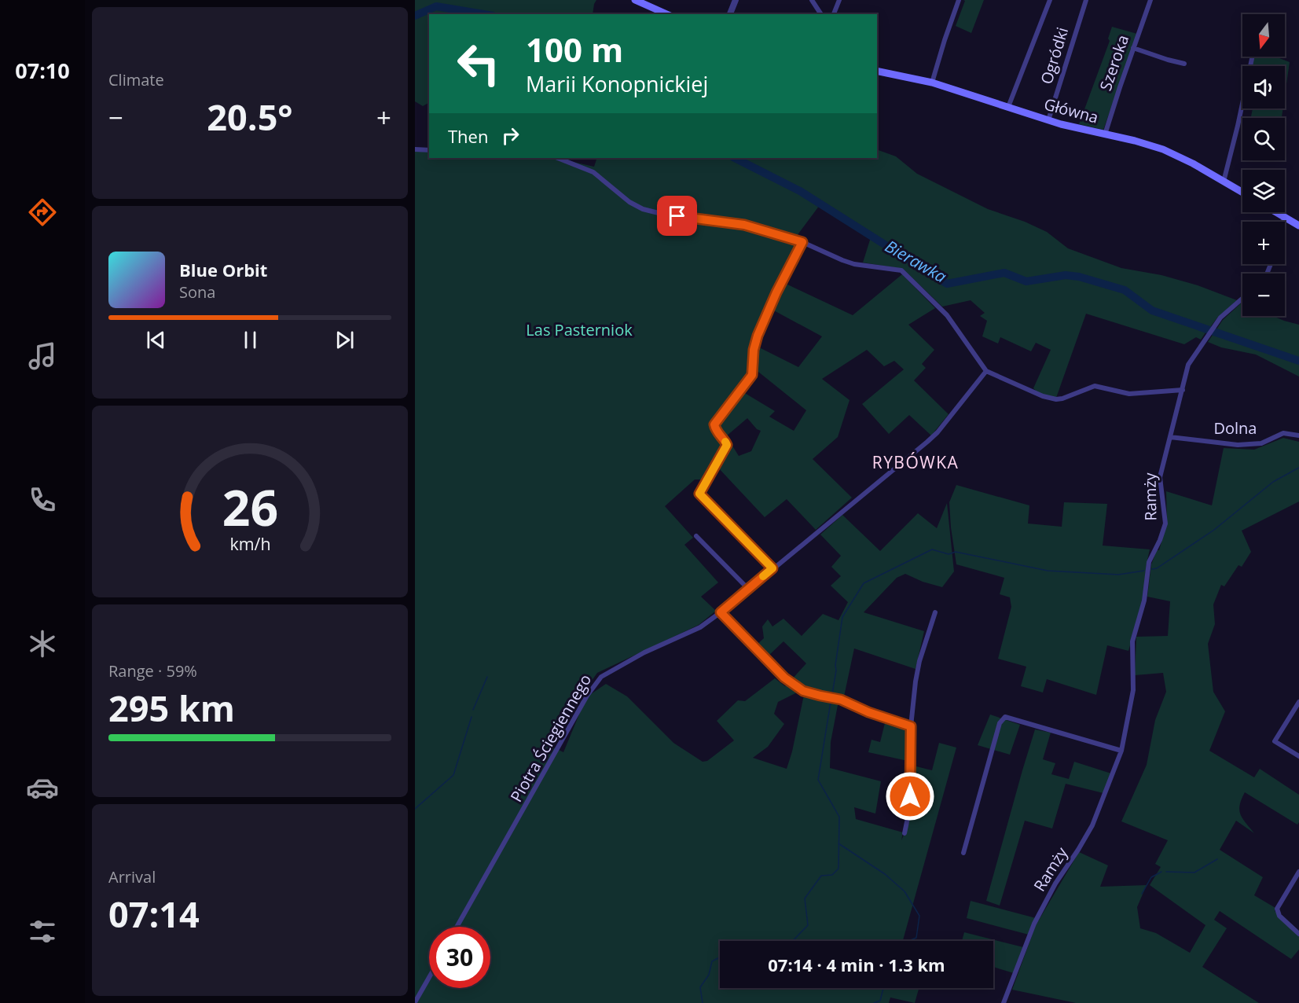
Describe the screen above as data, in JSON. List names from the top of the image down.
{
  "streets": {
    "main road": ["Główna"],
    "street": [
      "Ogródki",
      "Szeroka",
      "Dolna",
      "Ramży",
      "Piotra Ściegiennego"
    ]
  },
  "crossings": [
    ["Ogródki", "Główna"],
    ["Szeroka", "Główna"],
    ["Dolna", "Ramży"]
  ],
  "districts": ["RYBÓWKA"],
  "water": ["Bierawka"],
  "parks": ["Las Pasterniok"],
  "north": "bottom",
  "page": {
    "tabs": "07:10",
    "tile": [
      "Climate",
      ["Range · 59%", "295 km"],
      ["Arrival", "07:14"]
    ],
    "map_buttons": ["+", "−"],
    "turn": ["100 m", "Marii Konopnickiej"],
    "heat": ["−", "20.5°", "+"],
    "then": "Then",
    "song": ["Blue Orbit", "Sona"],
    "limit": "30",
    "trip": "07:14 · 4 min · 1.3 km",
    "gauge": ["26", "km/h"]
  }
}
